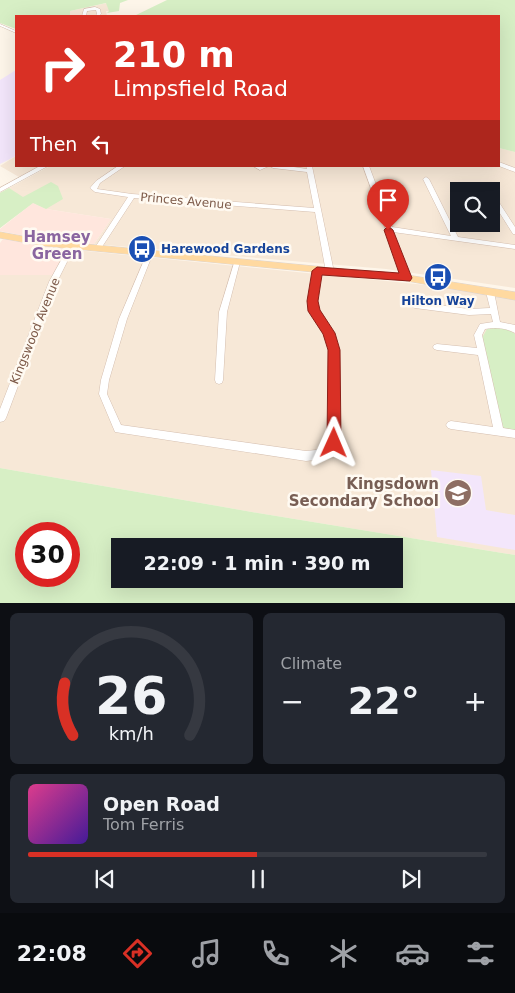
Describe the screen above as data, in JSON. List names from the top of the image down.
{
  "streets": {
    "street": ["Princes Avenue", "Kingswood Avenue"]
  },
  "districts": ["Hamsey Green"],
  "places": {
    "bus stop": ["Harewood Gardens", "Hilton Way"],
    "school or university": ["Kingsdown Secondary School"]
  },
  "page": {
    "turn": ["210 m", "Limpsfield Road"],
    "then": "Then",
    "limit": "30",
    "trip": "22:09 · 1 min · 390 m",
    "tile": "Climate",
    "heat": ["−", "22°", "+"],
    "song": ["Open Road", "Tom Ferris"],
    "tabs": "22:08",
    "gauge": ["26", "km/h"]
  }
}
